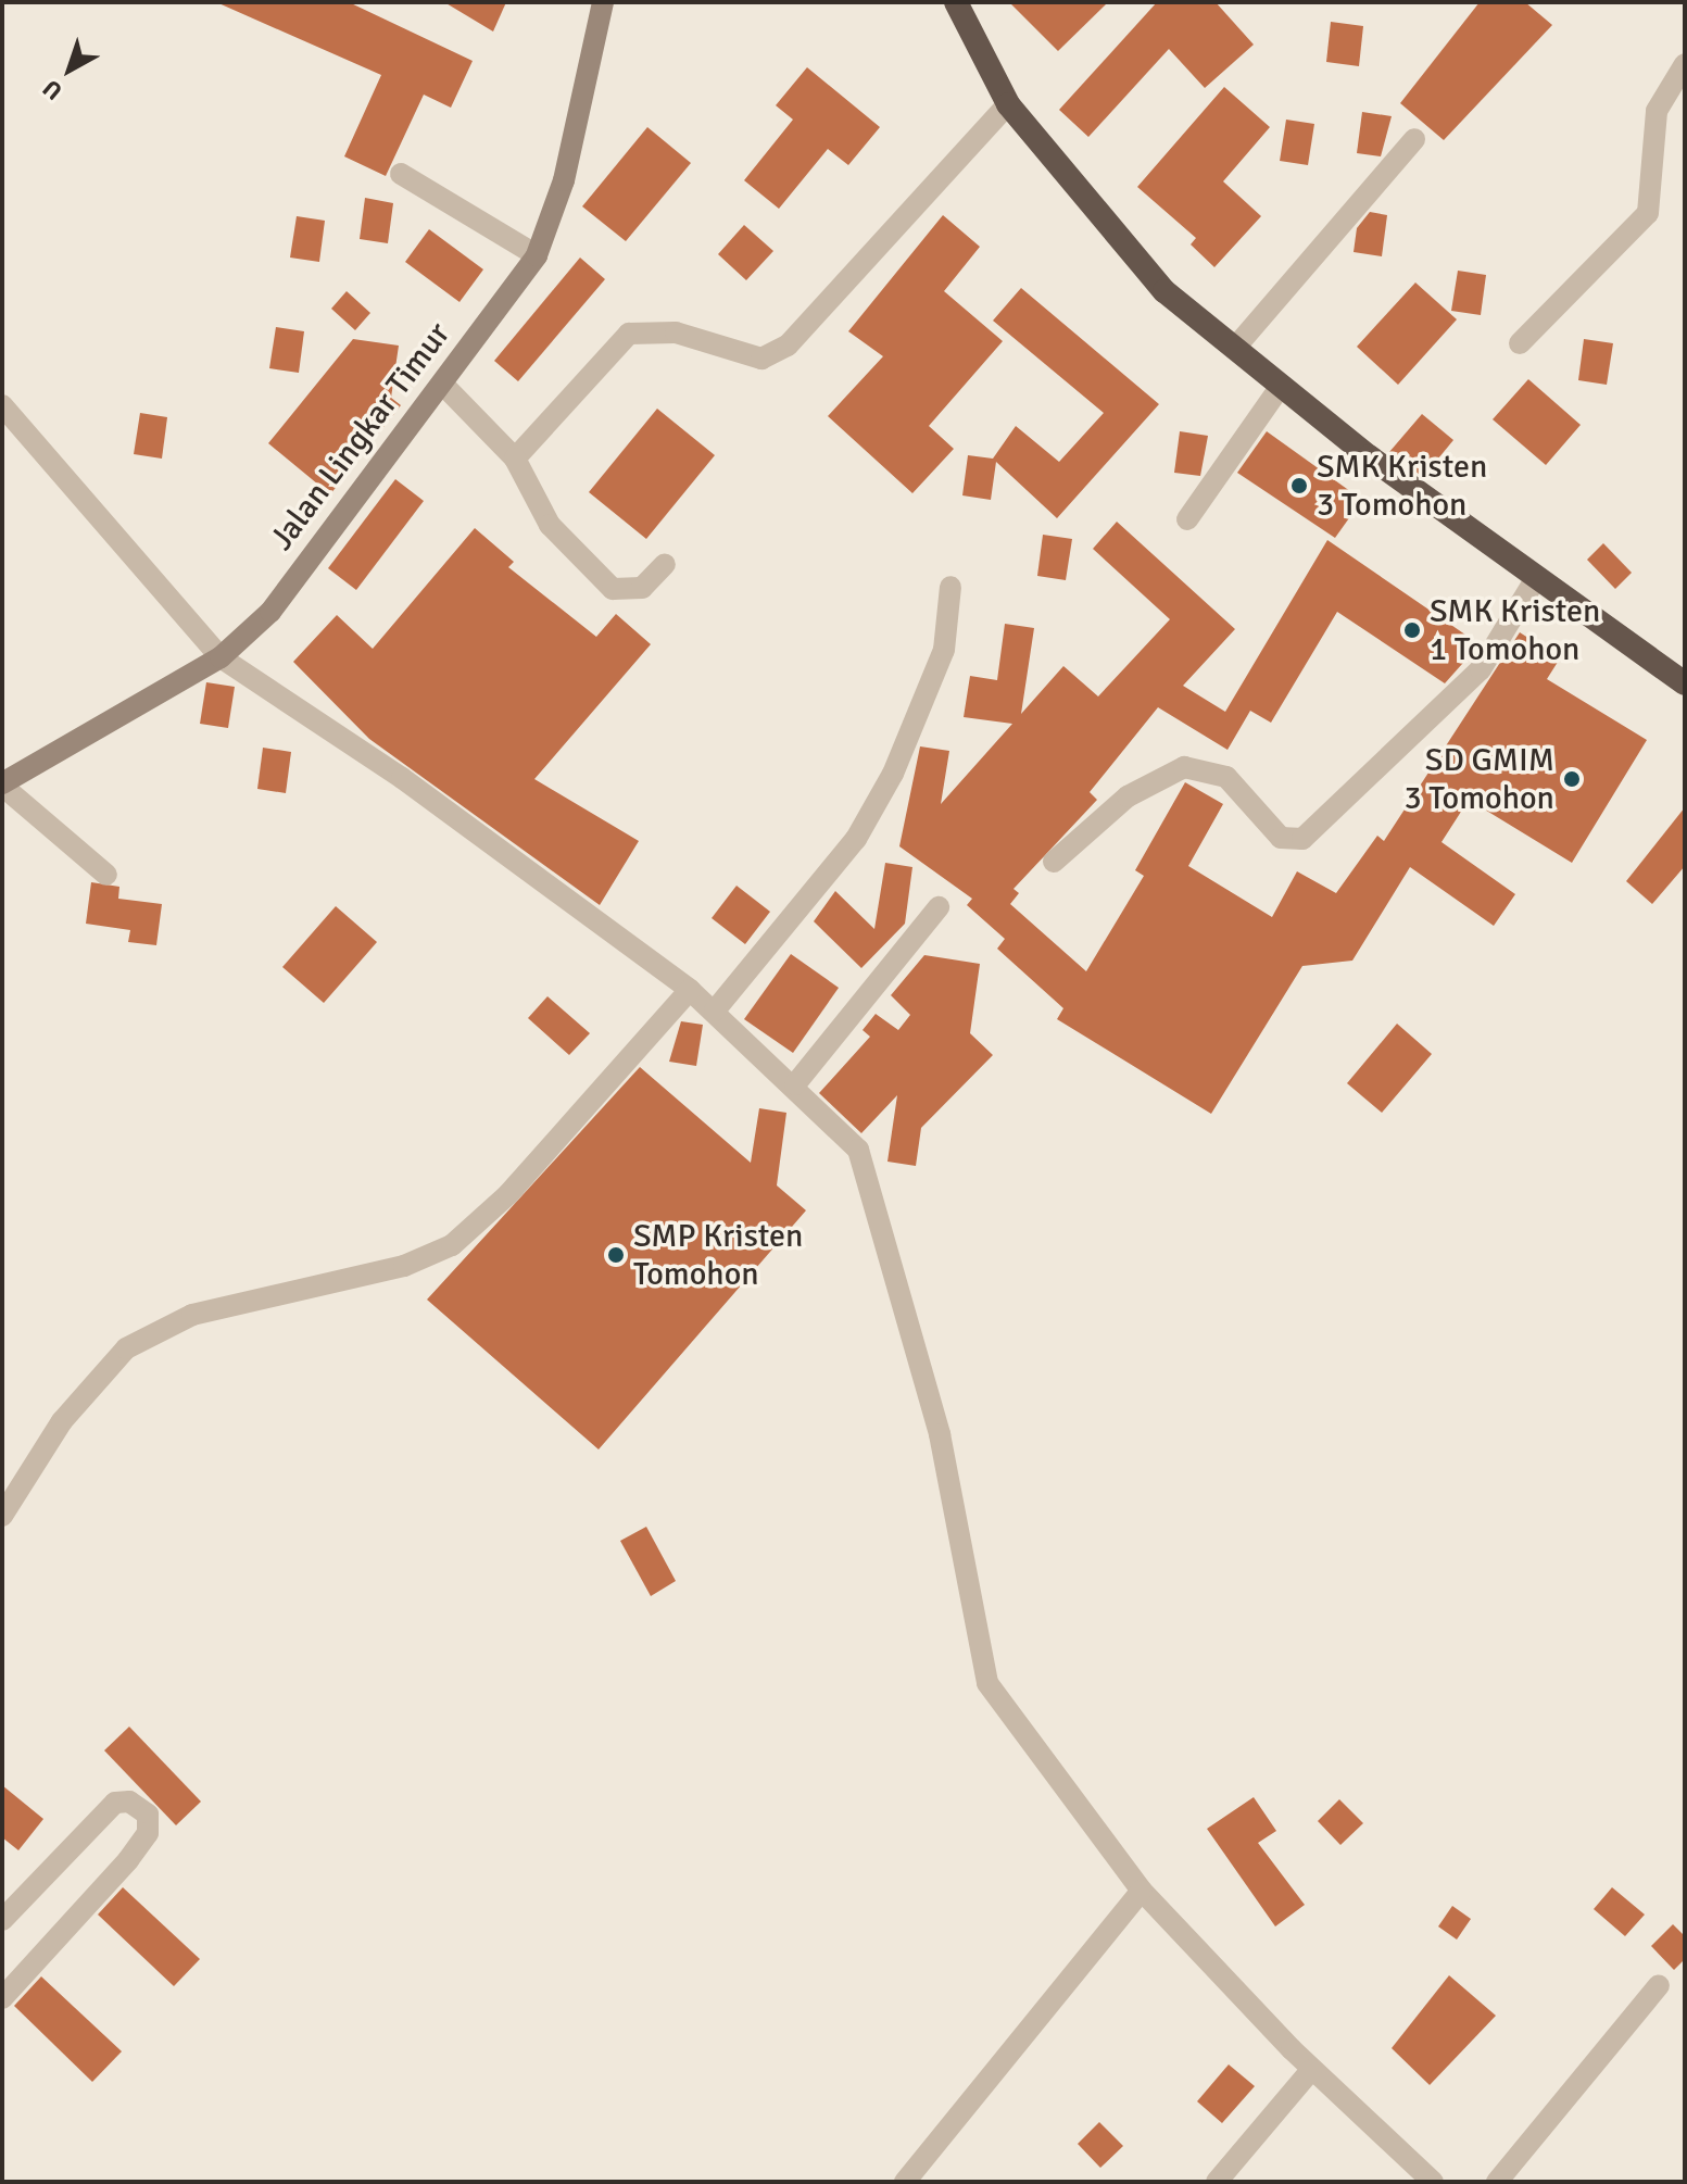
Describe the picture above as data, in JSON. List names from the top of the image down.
{
  "streets": {
    "main road": ["Jalan Lingkar Timur"]
  },
  "places": [
    "SMK Kristen 3 Tomohon",
    "SMK Kristen 1 Tomohon",
    "SD GMIM 3 Tomohon",
    "SMP Kristen Tomohon"
  ],
  "north": "bottom left"
}
